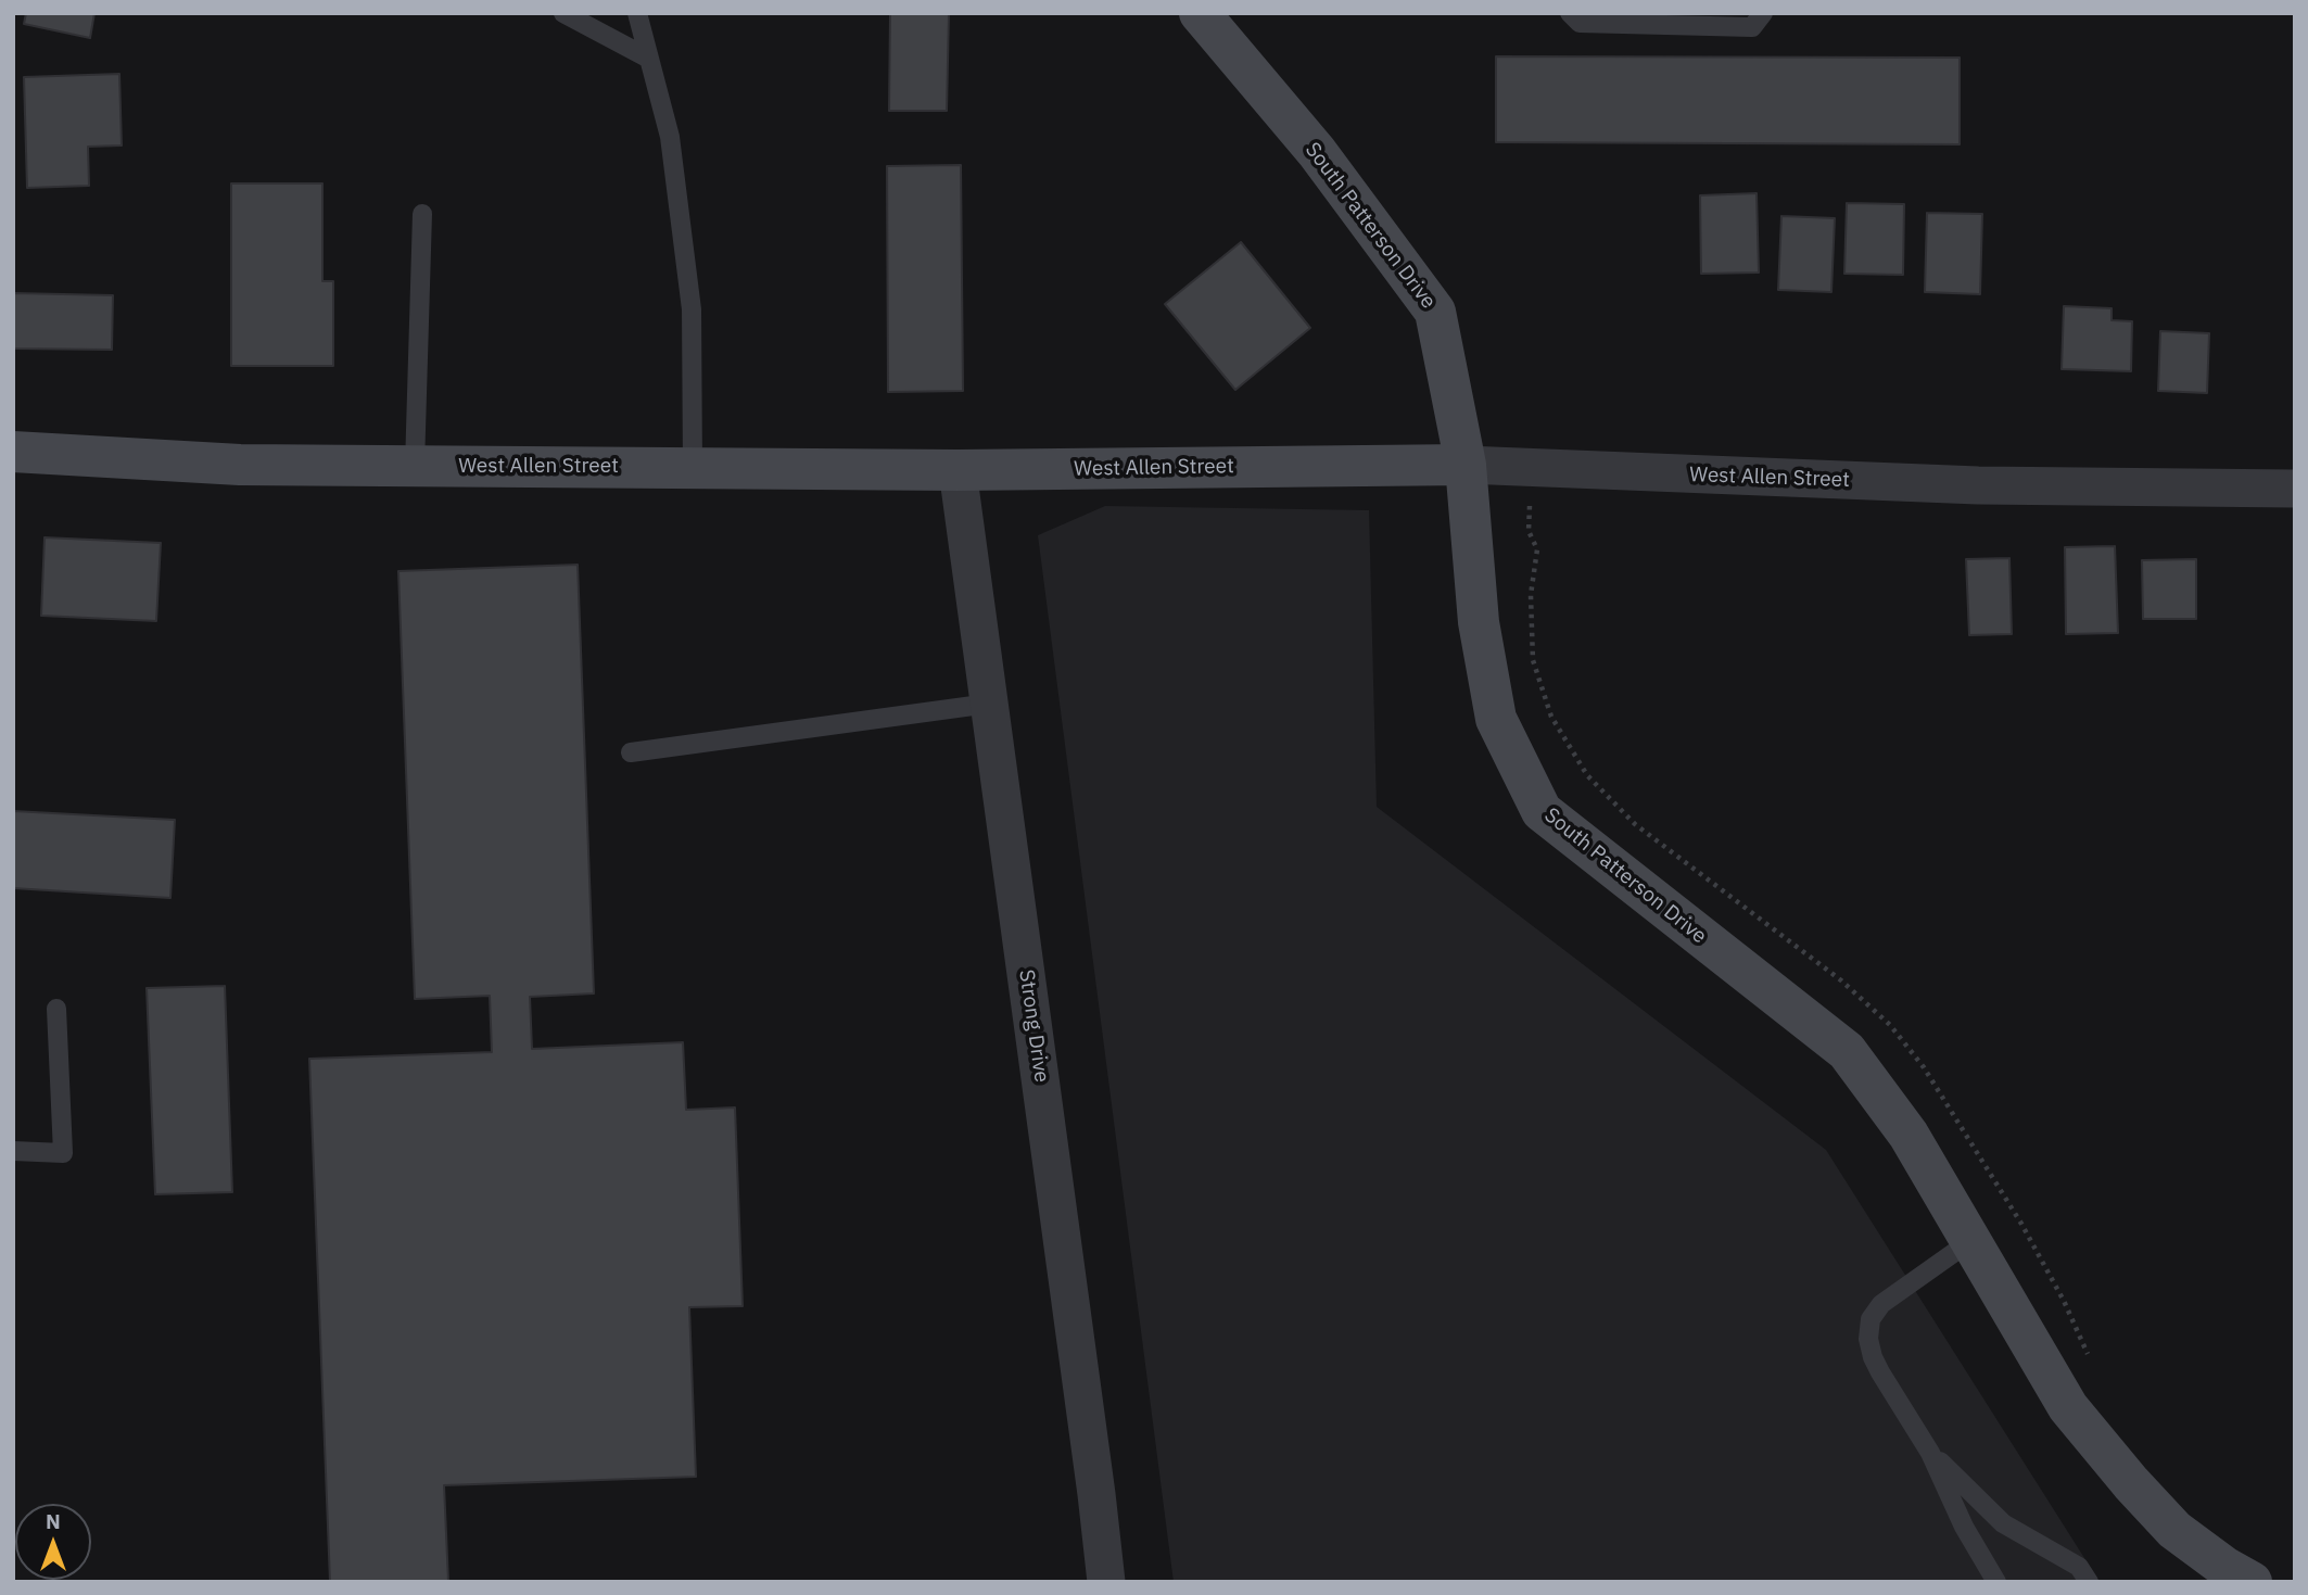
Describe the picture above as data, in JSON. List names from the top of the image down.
{
  "streets": {
    "street": ["South Patterson Drive", "West Allen Street", "Strong Drive"]
  },
  "crossings": [
    ["South Patterson Drive", "West Allen Street"],
    ["West Allen Street", "Strong Drive"]
  ],
  "north": "top"
}
